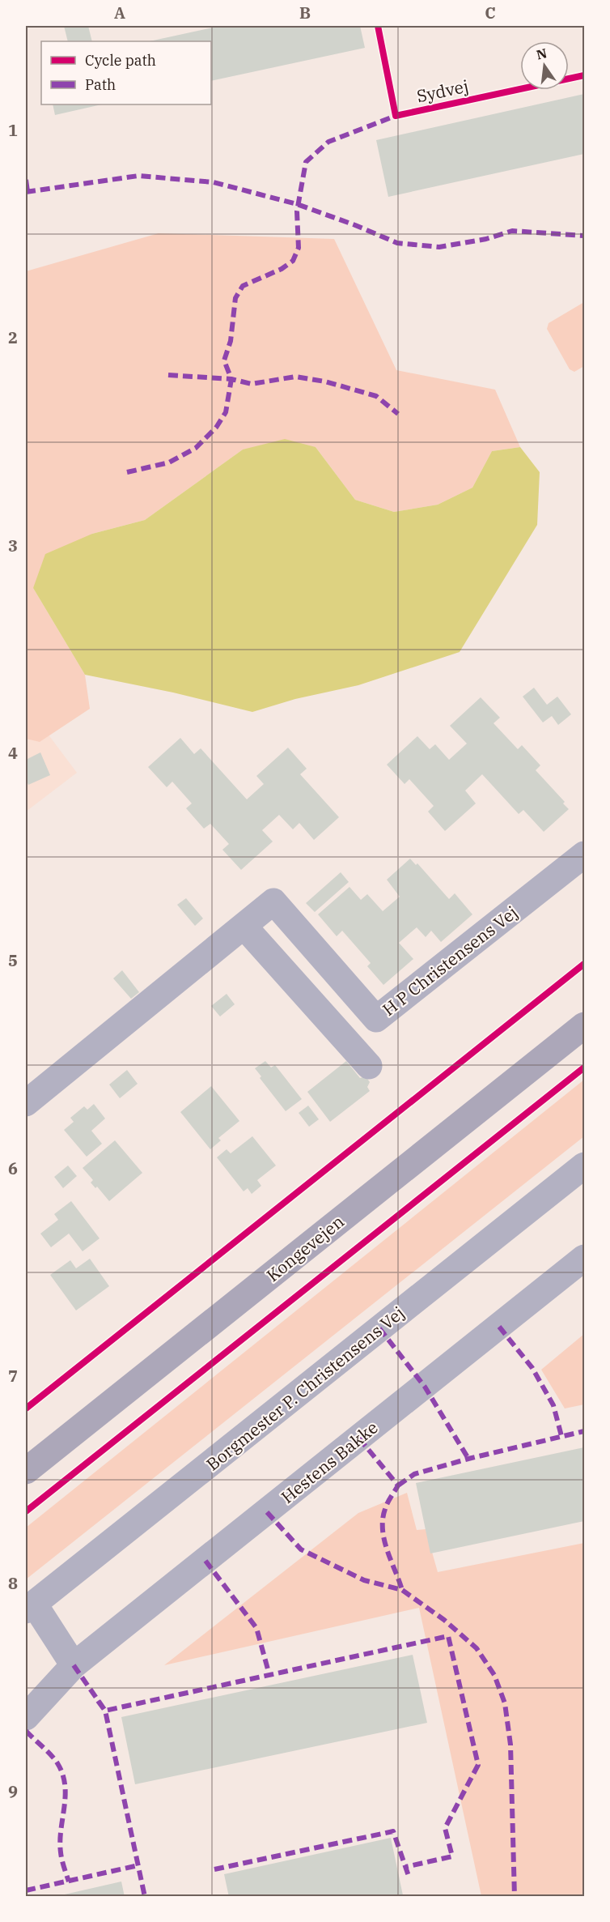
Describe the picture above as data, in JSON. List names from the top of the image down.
{
  "streets": {
    "main road": ["Kongevejen"],
    "street": ["H P Christensens Vej", "Borgmester P. Christensens Vej", "Hestens Bakke"],
    "cycle path": ["Sydvej"]
  },
  "legend": ["Cycle path", "Path"],
  "north": "top",
  "grid": {
    "columns": ["A", "B", "C"],
    "rows": [
      "1",
      "2",
      "3",
      "4",
      "5",
      "6",
      "7",
      "8",
      "9"
    ]
  }
}
